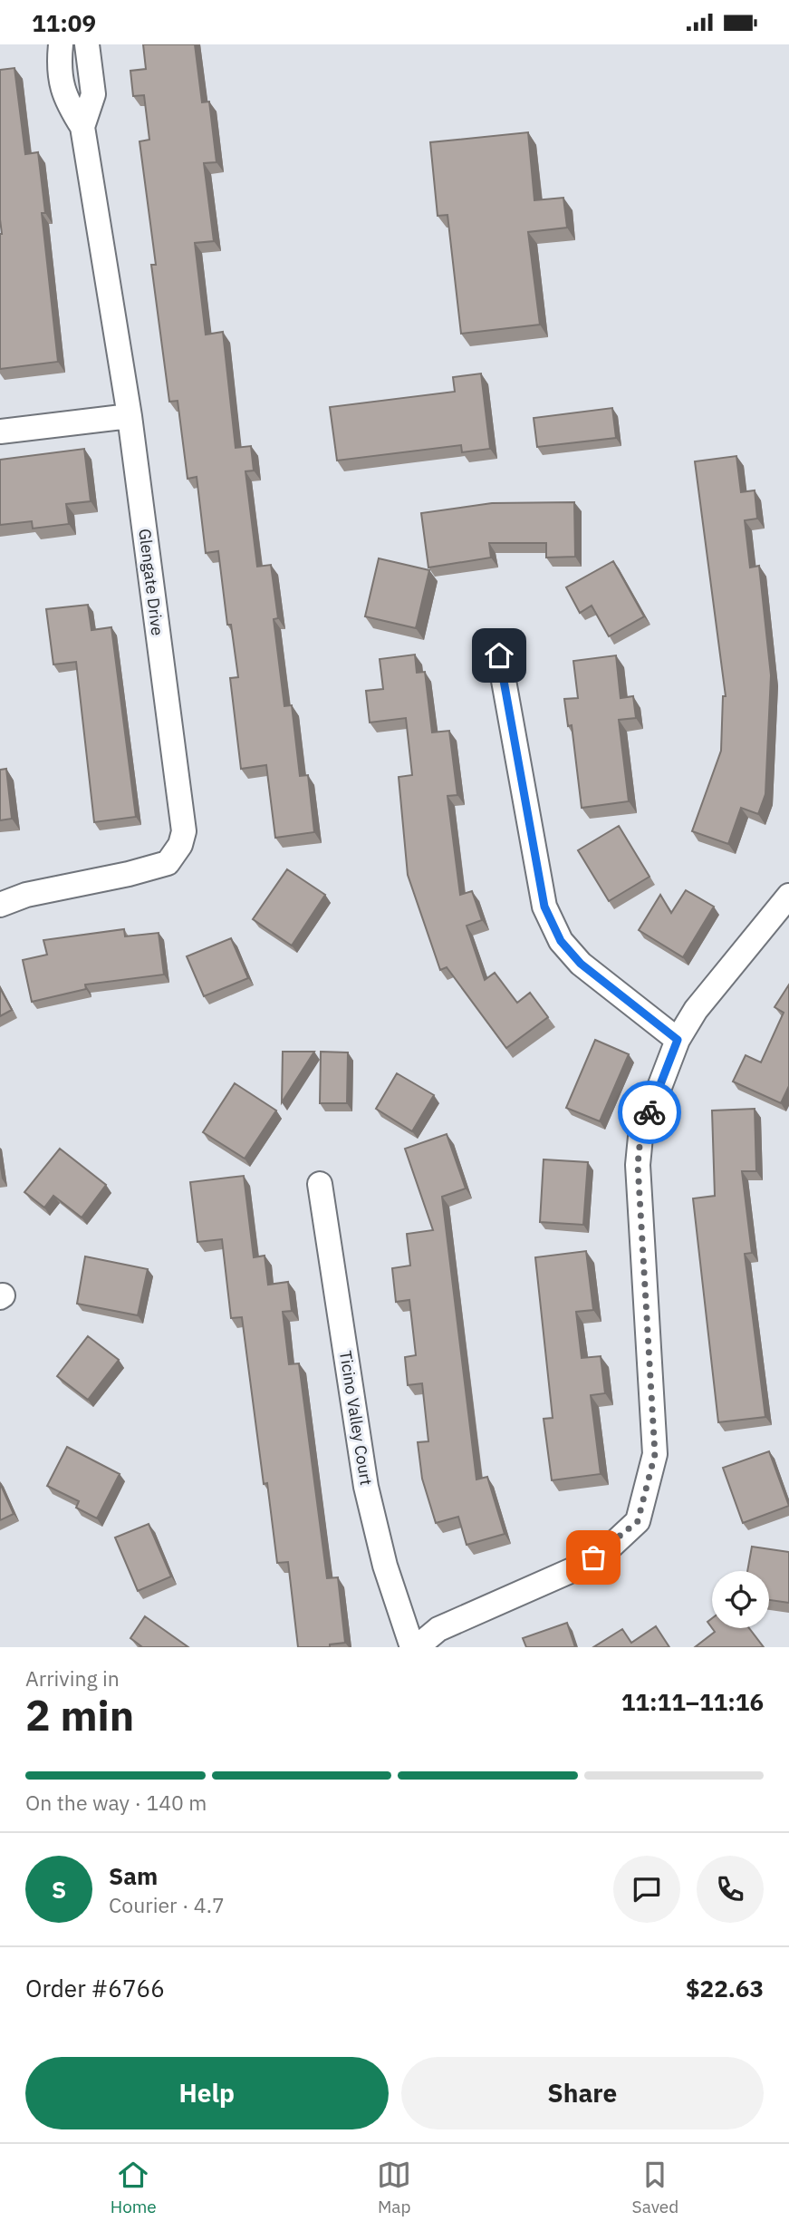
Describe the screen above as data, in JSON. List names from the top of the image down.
{
  "streets": {
    "street": ["Glengate Drive", "Ticino Valley Court"]
  },
  "page": {
    "status": "11:09",
    "heading": ["2 min", "Arriving in", "11:11–11:16"],
    "panel": [
      "Sam",
      "Courier · 4.7",
      "Order #6766",
      "$22.63"
    ],
    "bar": "On the way · 140 m",
    "round": "S",
    "buttons": ["Help", "Share"],
    "tabs": ["Home", "Map", "Saved"]
  }
}
